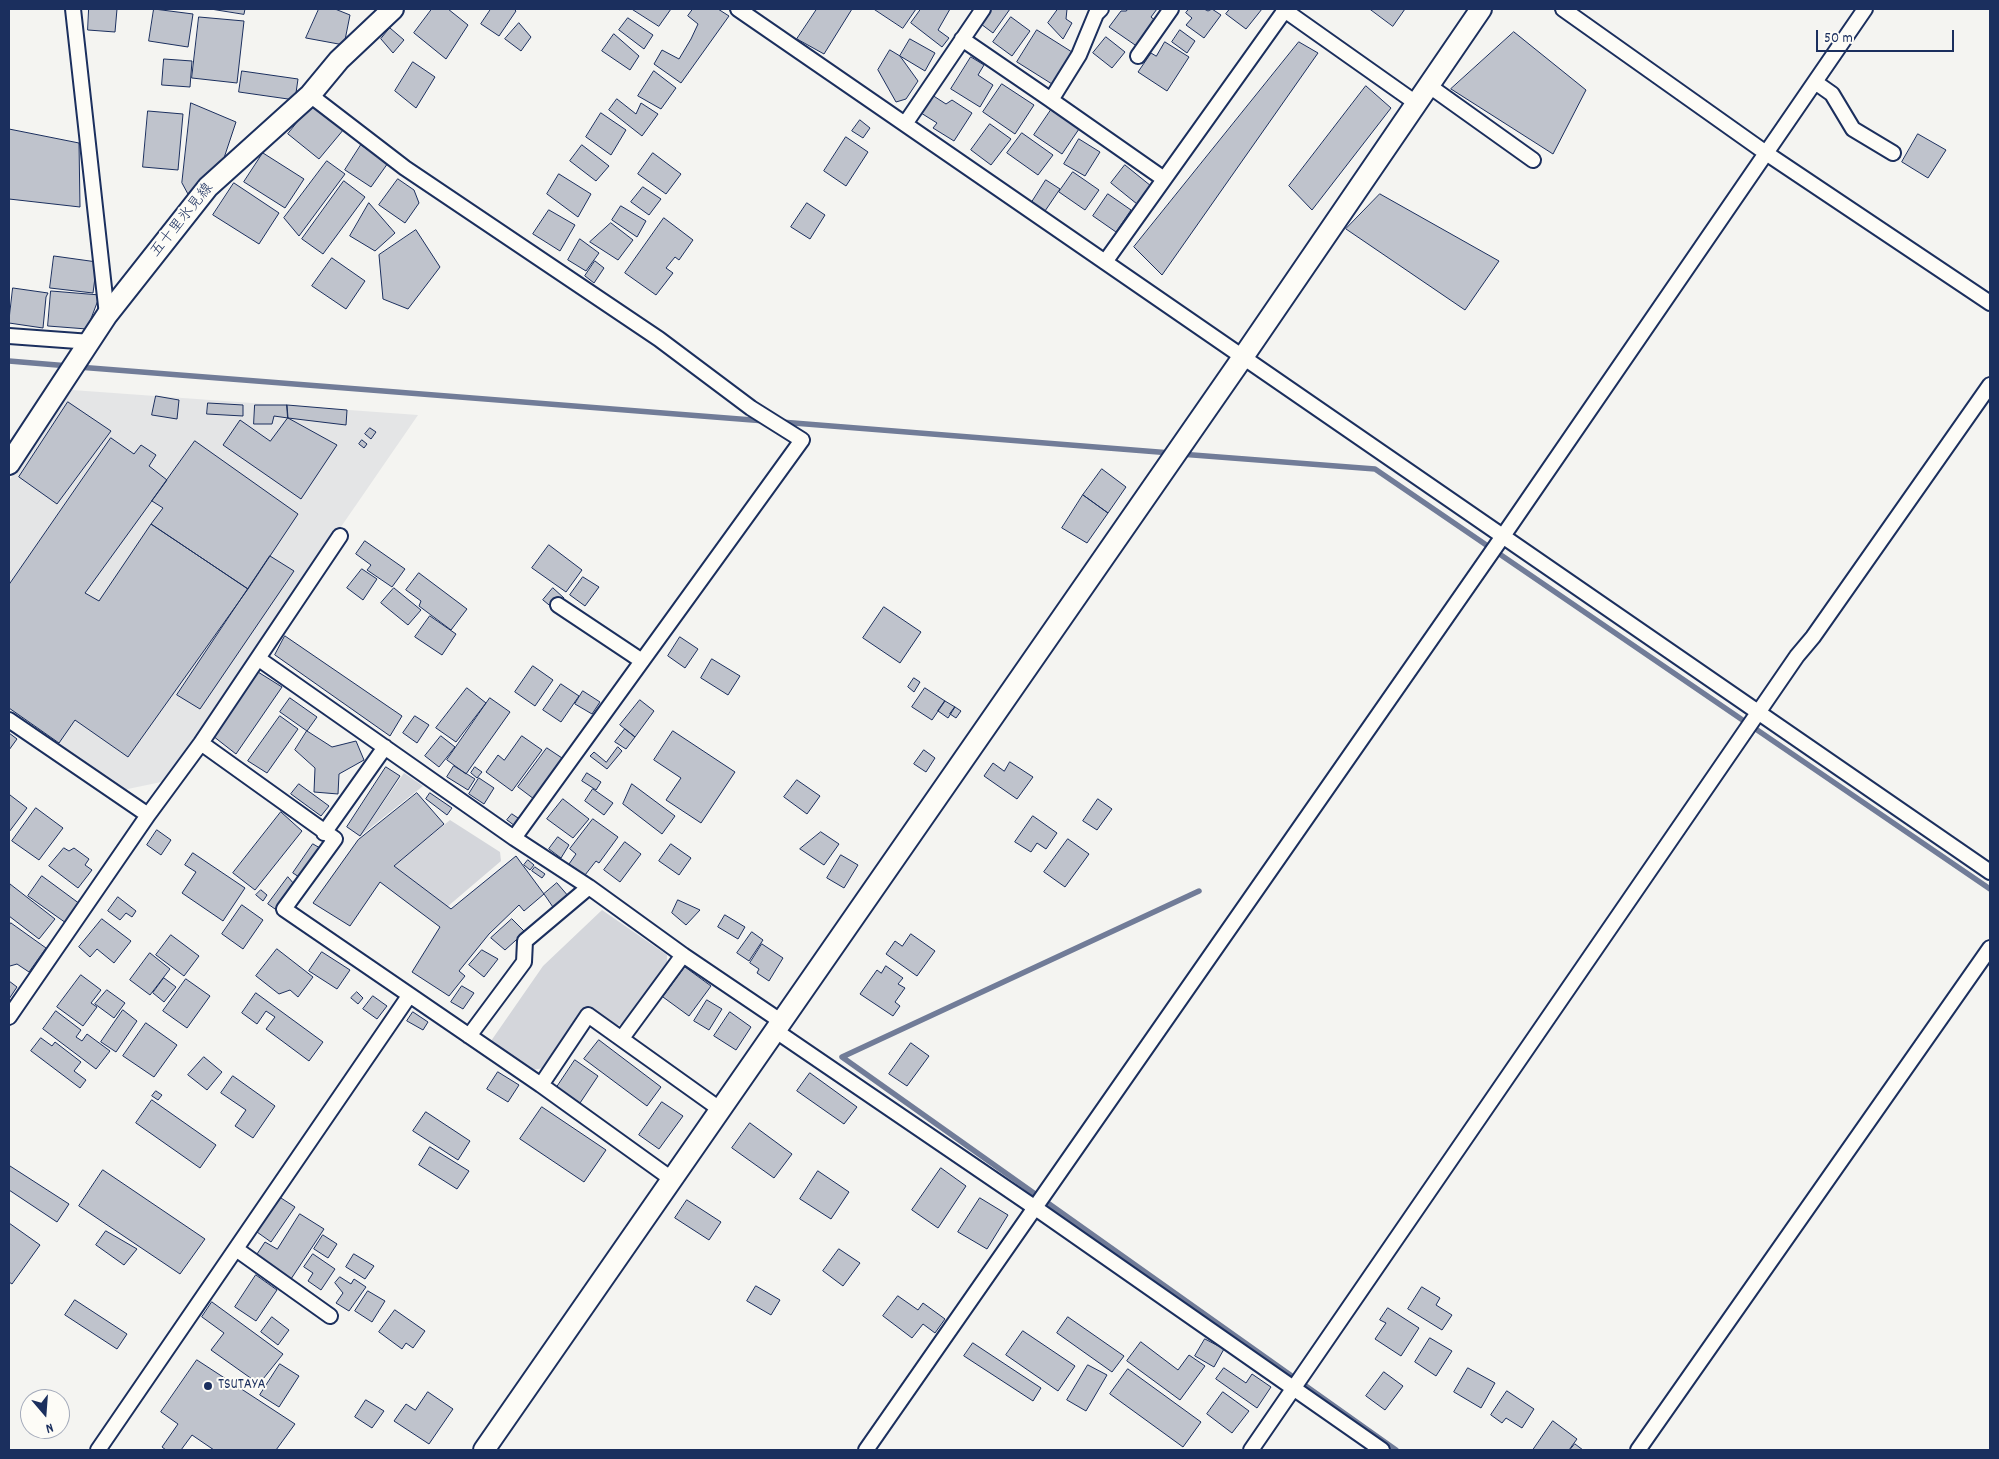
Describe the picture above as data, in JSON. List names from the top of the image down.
{
  "streets": {
    "street": ["五十里氷見線"]
  },
  "places": ["TSUTAYA"],
  "scale_bar": "50 m",
  "north": "bottom"
}
